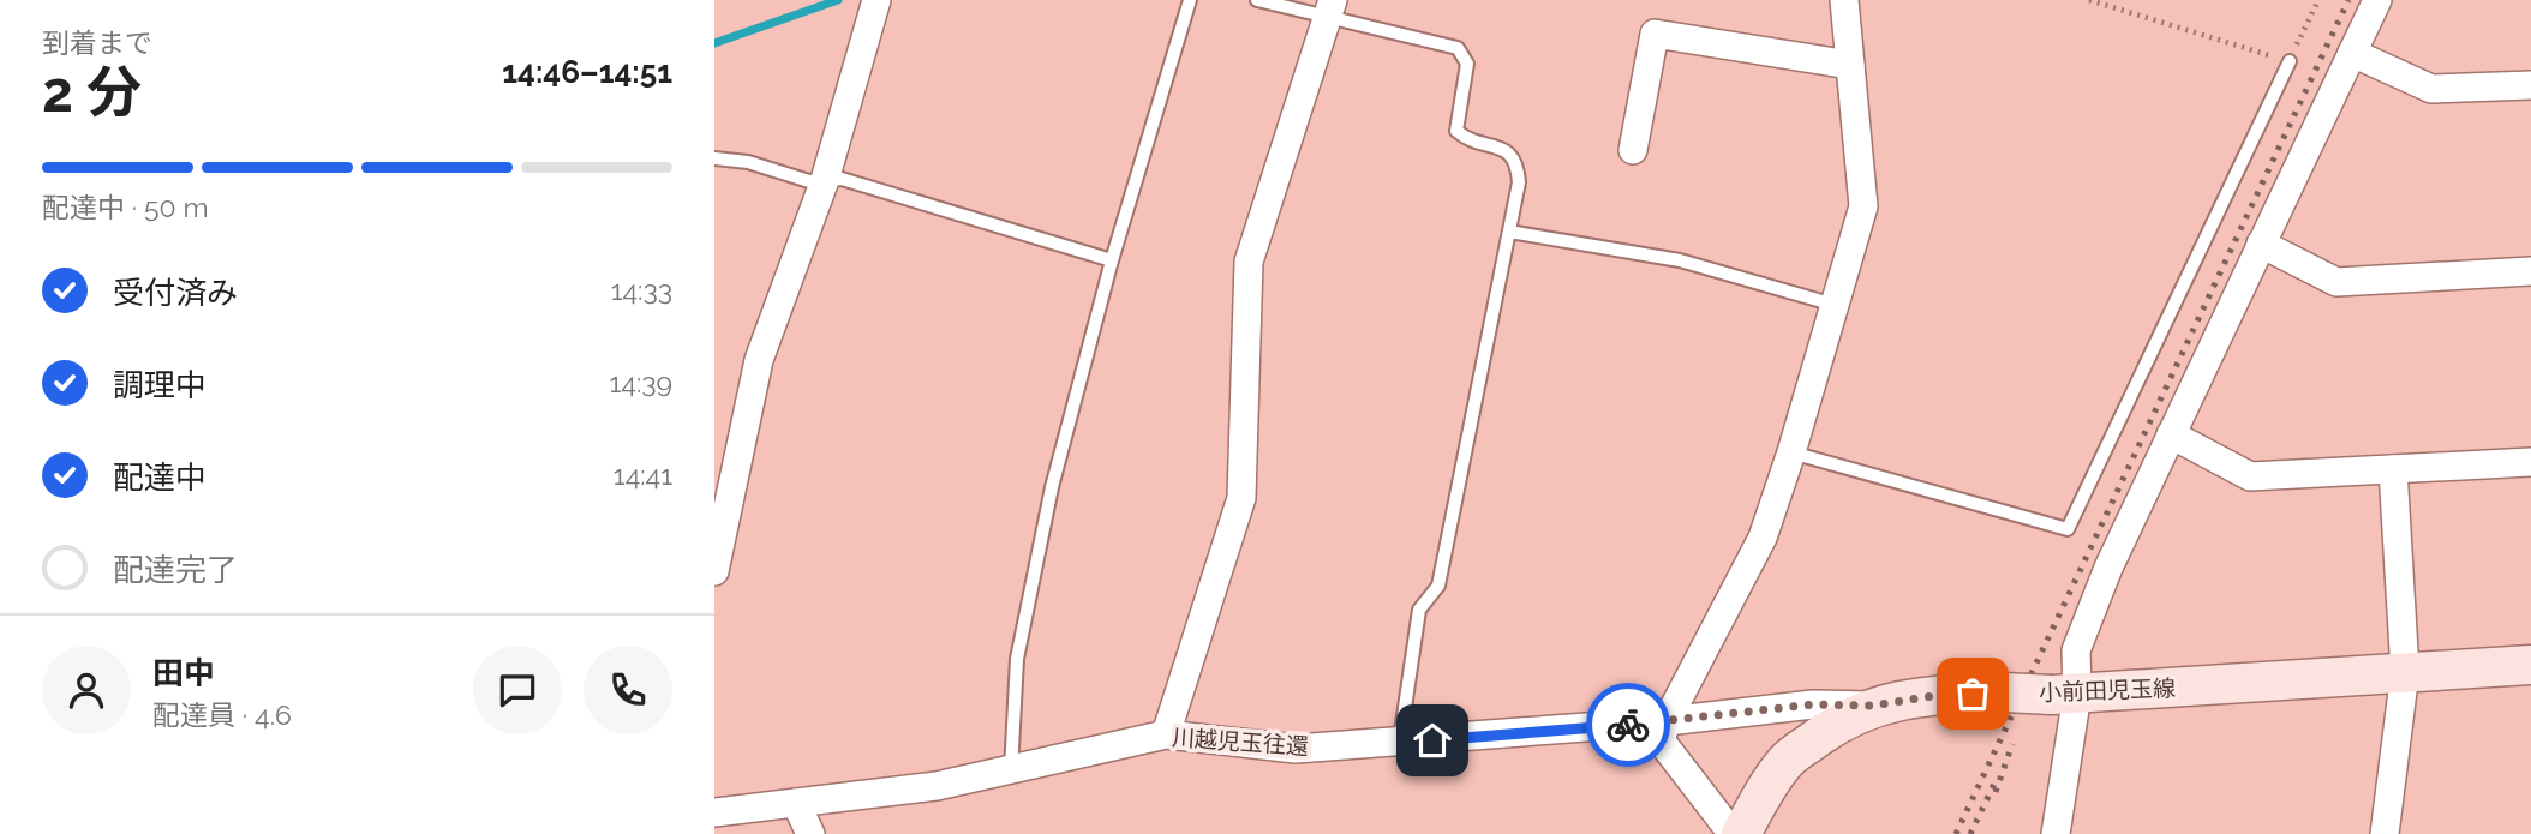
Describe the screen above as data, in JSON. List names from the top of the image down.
{
  "streets": {
    "main road": ["小前田児玉線"],
    "street": ["川越児玉往還"]
  },
  "crossings": [
    ["小前田児玉線", "川越児玉往還"]
  ],
  "page": {
    "heading": ["2 分", "到着まで", "14:46–14:51"],
    "panel": ["田中", "配達員 · 4.6"],
    "bar": "配達中 · 50 m",
    "list": [
      ["受付済み", "14:33"],
      ["調理中", "14:39"],
      ["配達中", "14:41"],
      "配達完了"
    ]
  }
}
